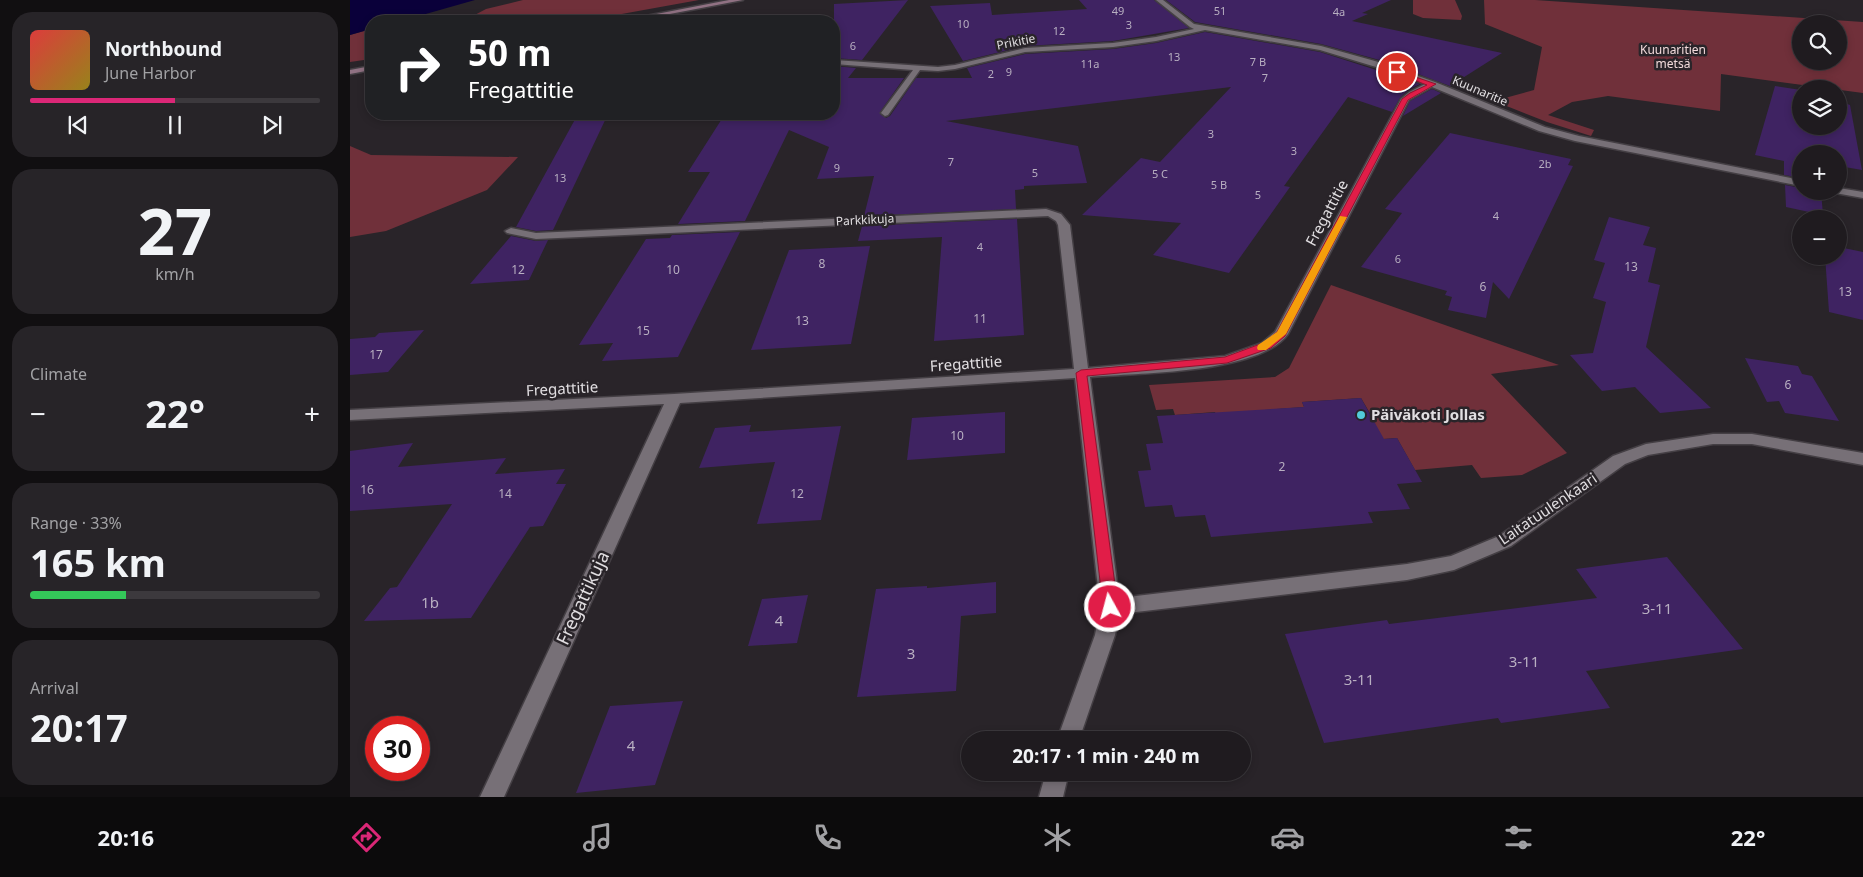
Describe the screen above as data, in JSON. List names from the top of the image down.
{
  "streets": {
    "street": [
      "Prikitie",
      "Kuunaritie",
      "Fregattitie",
      "Parkkikuja",
      "Laitatuulenkaari",
      "Fregattikuja"
    ]
  },
  "crossings": [
    ["Prikitie", "Kuunaritie"],
    ["Kuunaritie", "Fregattitie"],
    ["Fregattitie", "Parkkikuja"],
    ["Fregattitie", "Fregattikuja"],
    ["Parkkikuja", "Laitatuulenkaari"]
  ],
  "parks": ["Kuunaritien metsä"],
  "places": ["Päiväkoti Jollas"],
  "house_numbers": [
    "49",
    "51",
    "4a",
    "10",
    "3",
    "12",
    "6",
    "13",
    "7 B",
    "11a",
    "9",
    "2",
    "7",
    "3",
    "3",
    "7",
    "2b",
    "9",
    "5",
    "5 C",
    "13",
    "5 B",
    "5",
    "4",
    "4",
    "6",
    "8",
    "13",
    "12",
    "10",
    "6",
    "13",
    "11",
    "13",
    "15",
    "17",
    "6",
    "10",
    "2",
    "16",
    "14",
    "12",
    "1b",
    "3-11",
    "4",
    "3",
    "3-11",
    "3-11",
    "4"
  ],
  "page": {
    "map_buttons": ["+", "−"],
    "turn": ["50 m", "Fregattitie"],
    "song": ["Northbound", "June Harbor"],
    "tile": [
      ["27", "km/h"],
      "Climate",
      ["Range · 33%", "165 km"],
      ["Arrival", "20:17"]
    ],
    "heat": ["−", "22°", "+"],
    "limit": "30",
    "trip": "20:17 · 1 min · 240 m",
    "tabs": ["20:16", "22°"]
  }
}
